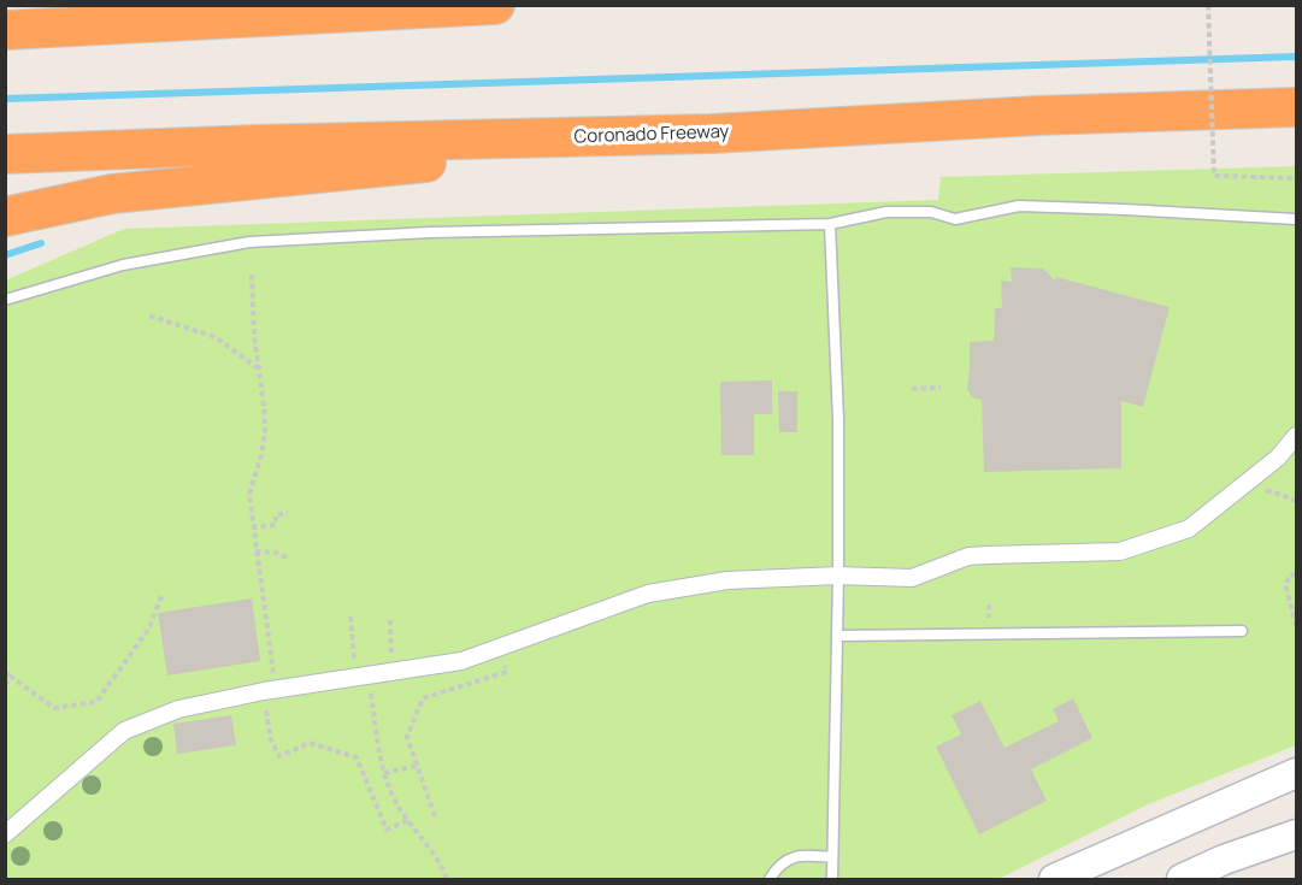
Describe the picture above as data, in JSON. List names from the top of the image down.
{
  "streets": {
    "highway": ["Coronado Freeway"]
  }
}
